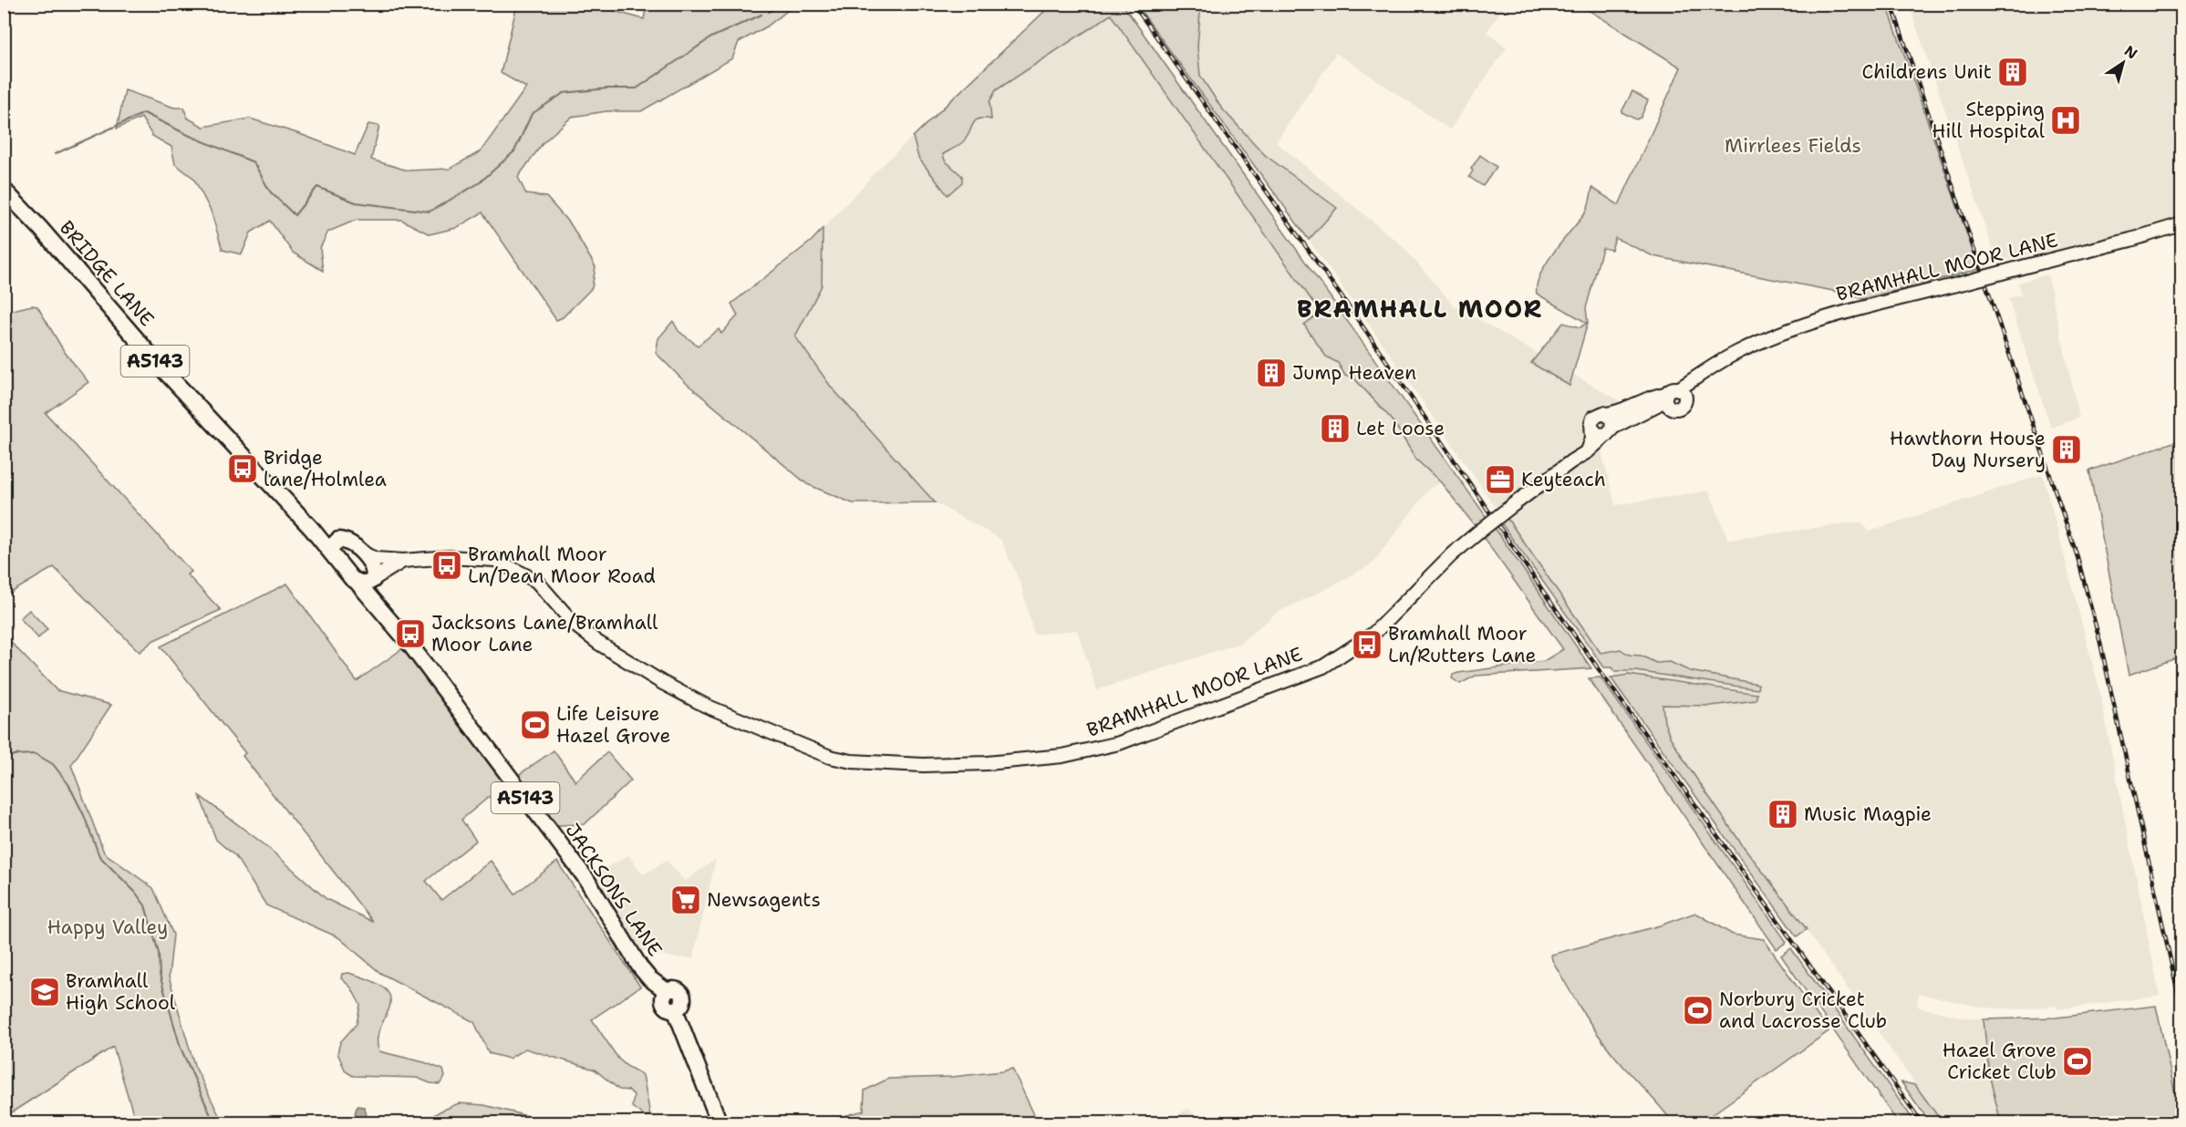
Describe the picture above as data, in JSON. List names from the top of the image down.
{
  "streets": {
    "main road": ["BRIDGE LANE", "A5143", "JACKSONS LANE"],
    "street": ["BRAMHALL MOOR LANE"]
  },
  "crossings": [
    ["BRAMHALL MOOR LANE", "JACKSONS LANE"],
    ["BRIDGE LANE", "JACKSONS LANE"]
  ],
  "districts": ["BRAMHALL MOOR"],
  "parks": ["Mirrlees Fields", "Happy Valley"],
  "places": {
    "building": [
      "Childrens Unit",
      "Jump Heaven",
      "Let Loose",
      "Hawthorn House Day Nursery",
      "Music Magpie"
    ],
    "hospital": ["Stepping Hill Hospital"],
    "bus stop": [
      "Bridge lane/Holmlea",
      "Bramhall Moor Ln/Dean Moor Road",
      "Jacksons Lane/Bramhall Moor Lane",
      "Bramhall Moor Ln/Rutters Lane"
    ],
    "office": ["Keyteach"],
    "sports": ["Life Leisure Hazel Grove", "Norbury Cricket and Lacrosse Club", "Hazel Grove Cricket Club"],
    "supermarket": ["Newsagents"],
    "school or university": ["Bramhall High School"]
  },
  "north": "top right"
}
